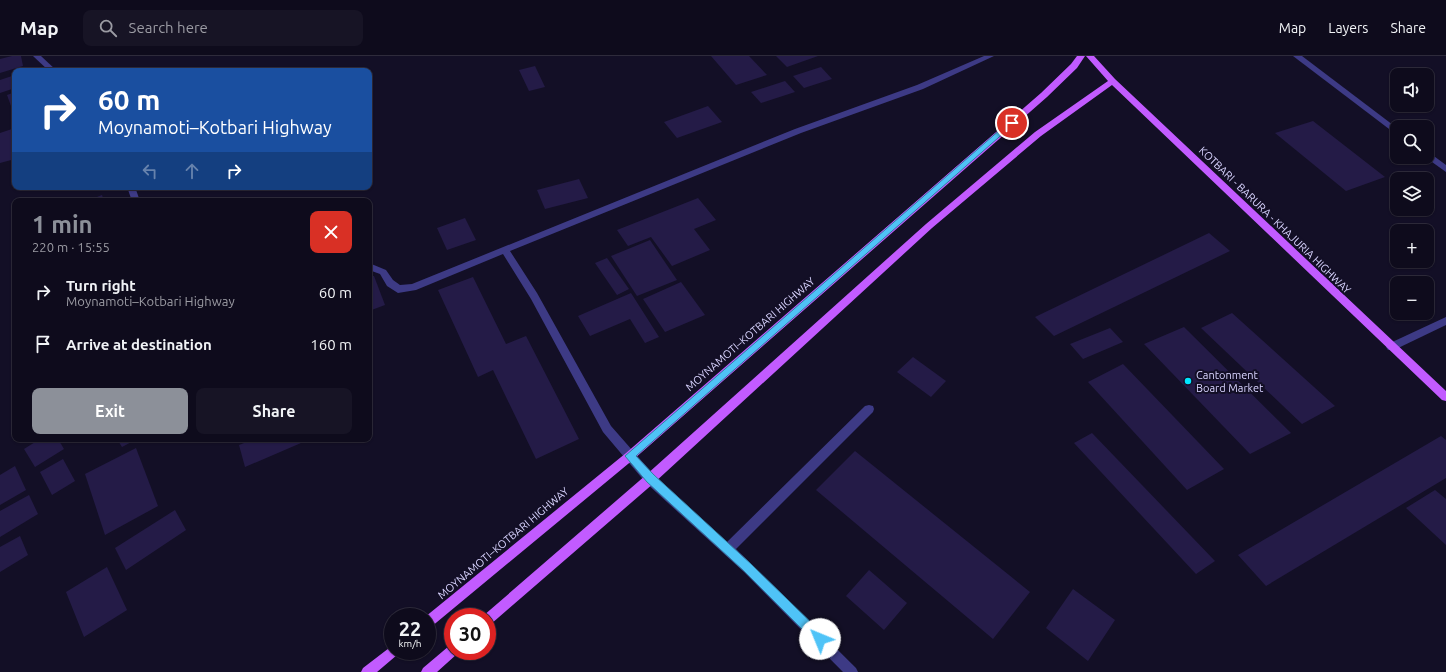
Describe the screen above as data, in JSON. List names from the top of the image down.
{
  "streets": {
    "main road": ["KOTBARI - BARURA - KHAJURIA HIGHWAY", "MOYNAMOTI–KOTBARI HIGHWAY"]
  },
  "places": ["Cantonment Board Market"],
  "page": {
    "header": "Map",
    "search": "Search here",
    "nav": ["Map", "Layers", "Share"],
    "map_buttons": ["+", "−"],
    "turn": ["60 m", "Moynamoti–Kotbari Highway"],
    "heading": ["1 min", "220 m · 15:55"],
    "list": [
      {
        "name": "Turn right",
        "note": "Moynamoti–Kotbari Highway",
        "value": "60 m"
      },
      {
        "name": "Arrive at destination",
        "value": "160 m"
      }
    ],
    "buttons": ["Exit", "Share"],
    "speed": "22 km/h",
    "limit": "30"
  }
}
